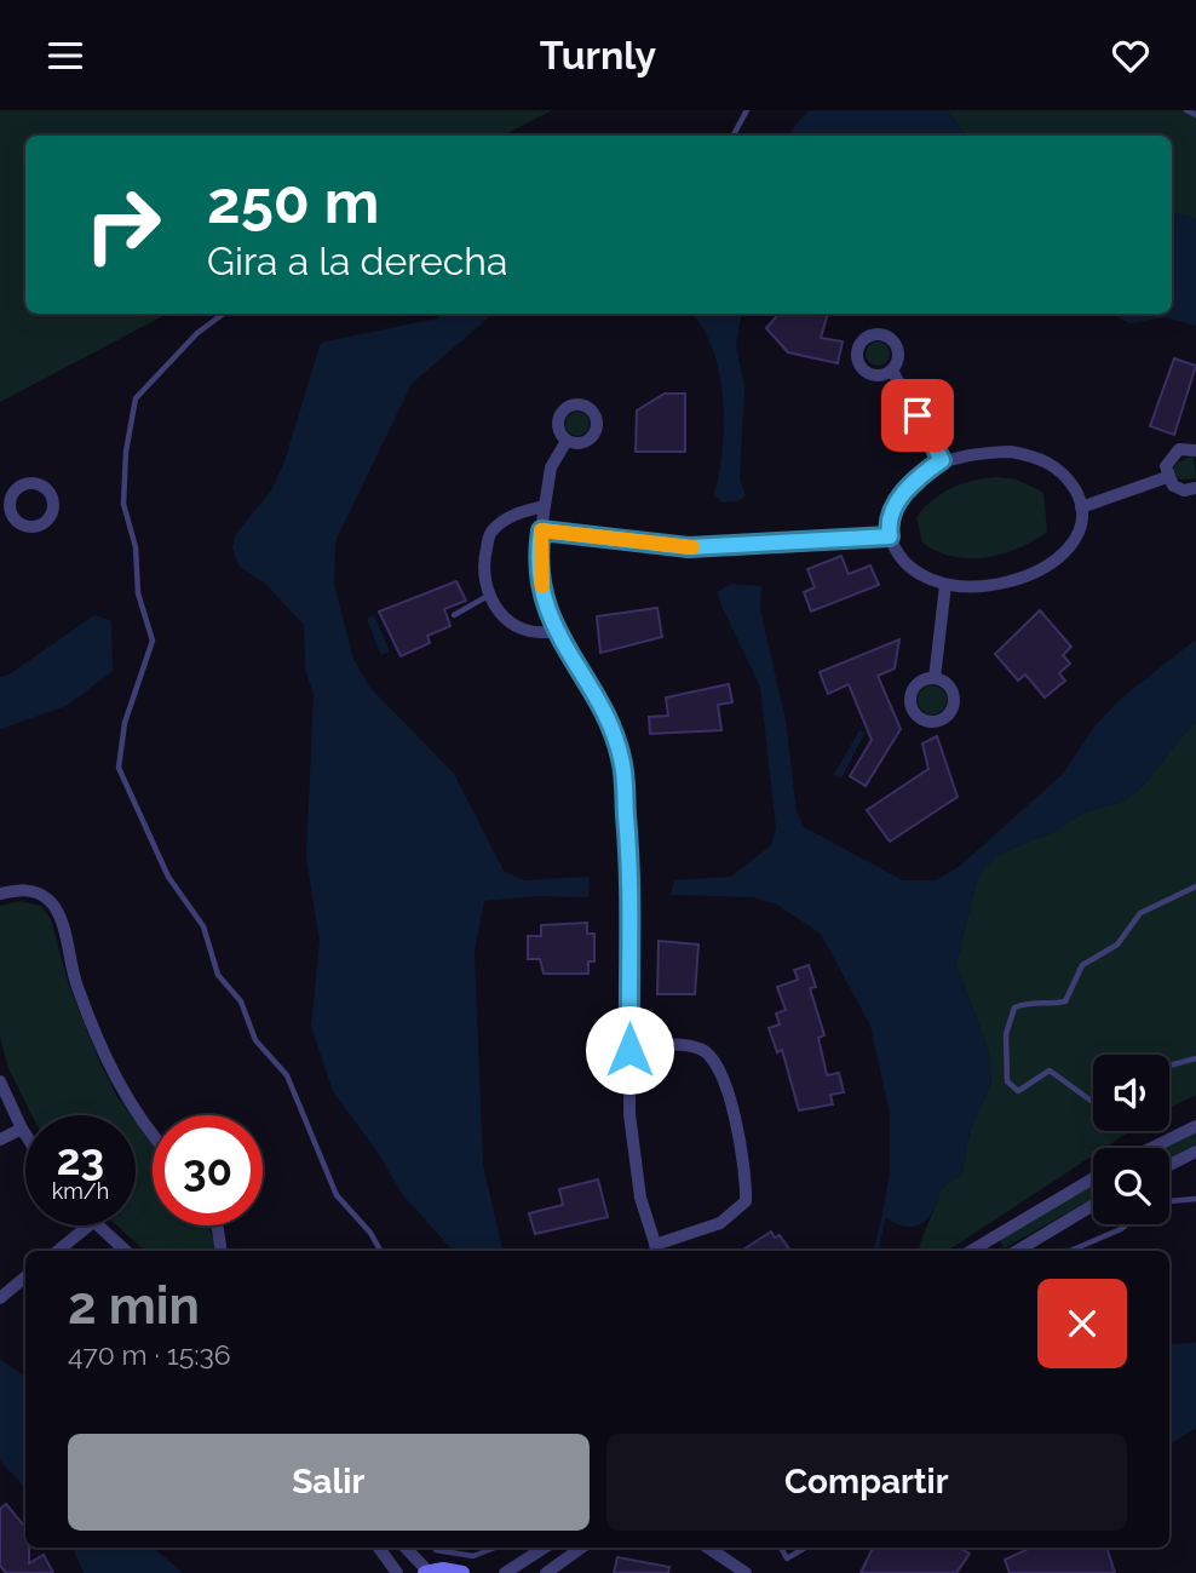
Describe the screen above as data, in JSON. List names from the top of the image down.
{
  "page": {
    "header": "Turnly",
    "turn": ["250 m", "Gira a la derecha"],
    "speed": "23 km/h",
    "limit": "30",
    "heading": ["2 min", "470 m · 15:36"],
    "buttons": ["Salir", "Compartir"]
  }
}
